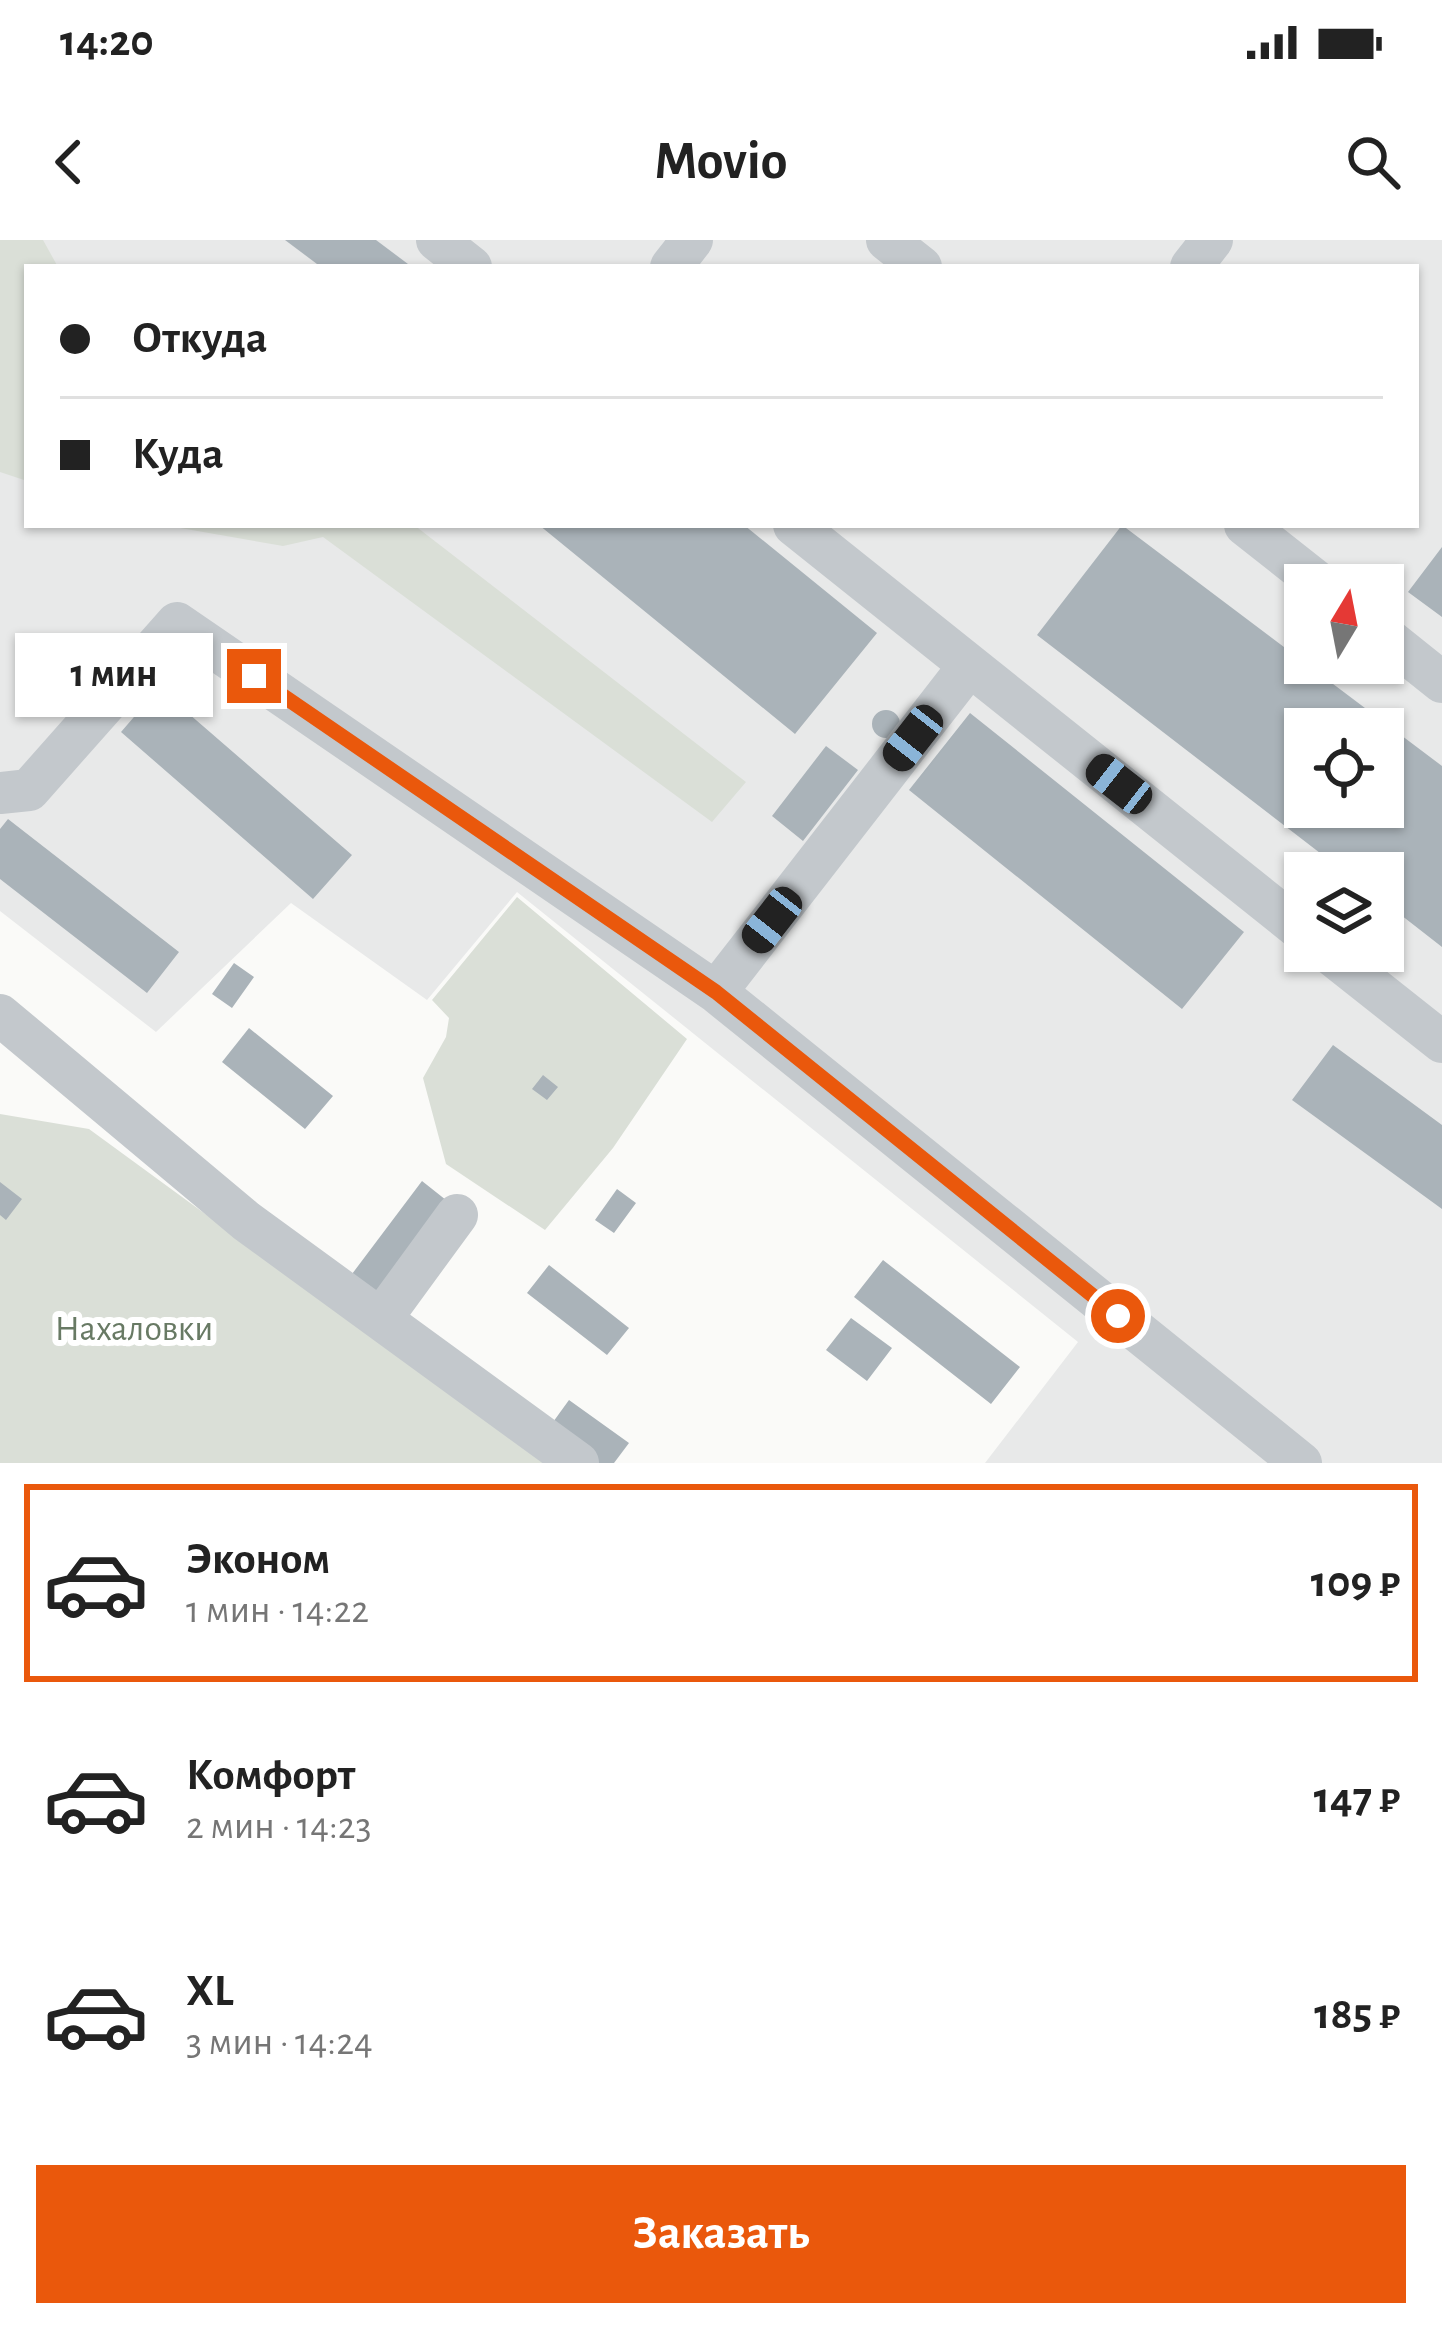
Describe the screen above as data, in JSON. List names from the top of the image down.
{
  "parks": ["Нахаловки"],
  "north": "top",
  "page": {
    "status": "14:20",
    "header": "Movio",
    "banner": ["Откуда", "Куда"],
    "bubble": "1 мин",
    "list": [
      {
        "name": "Эконом",
        "note": "1 мин · 14:22",
        "value": "109 ₽"
      },
      {
        "name": "Комфорт",
        "note": "2 мин · 14:23",
        "value": "147 ₽"
      },
      {
        "name": "XL",
        "note": "3 мин · 14:24",
        "value": "185 ₽"
      }
    ],
    "buttons": "Заказать"
  }
}
